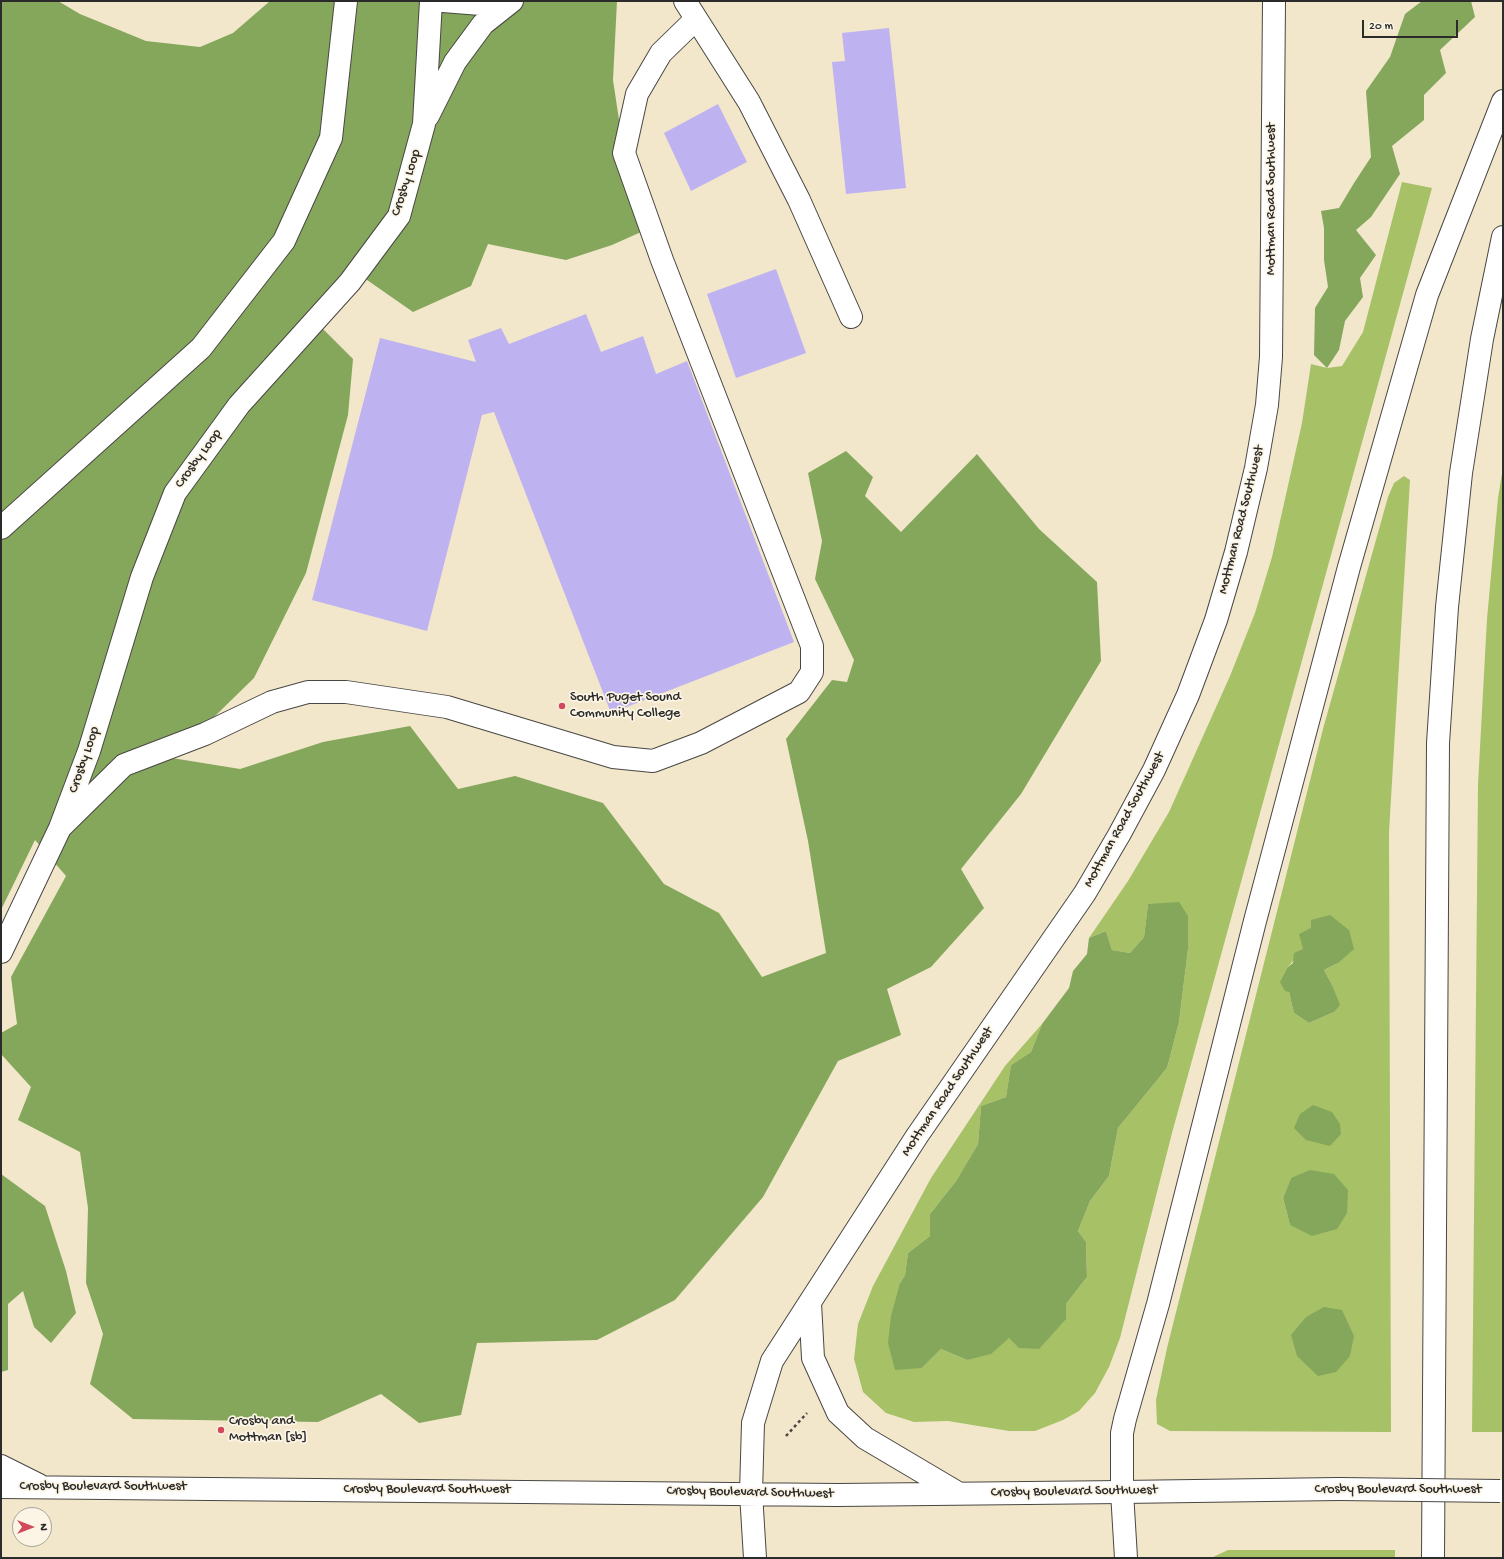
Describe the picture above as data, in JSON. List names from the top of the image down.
{
  "streets": {
    "main road": ["Crosby Loop", "Mottman Road Southwest", "Crosby Boulevard Southwest"]
  },
  "crossings": [
    ["Mottman Road Southwest", "Crosby Boulevard Southwest"]
  ],
  "places": ["South Puget Sound Community College", "Crosby and Mottman [sb]"],
  "scale_bar": "20 m",
  "north": "right"
}
